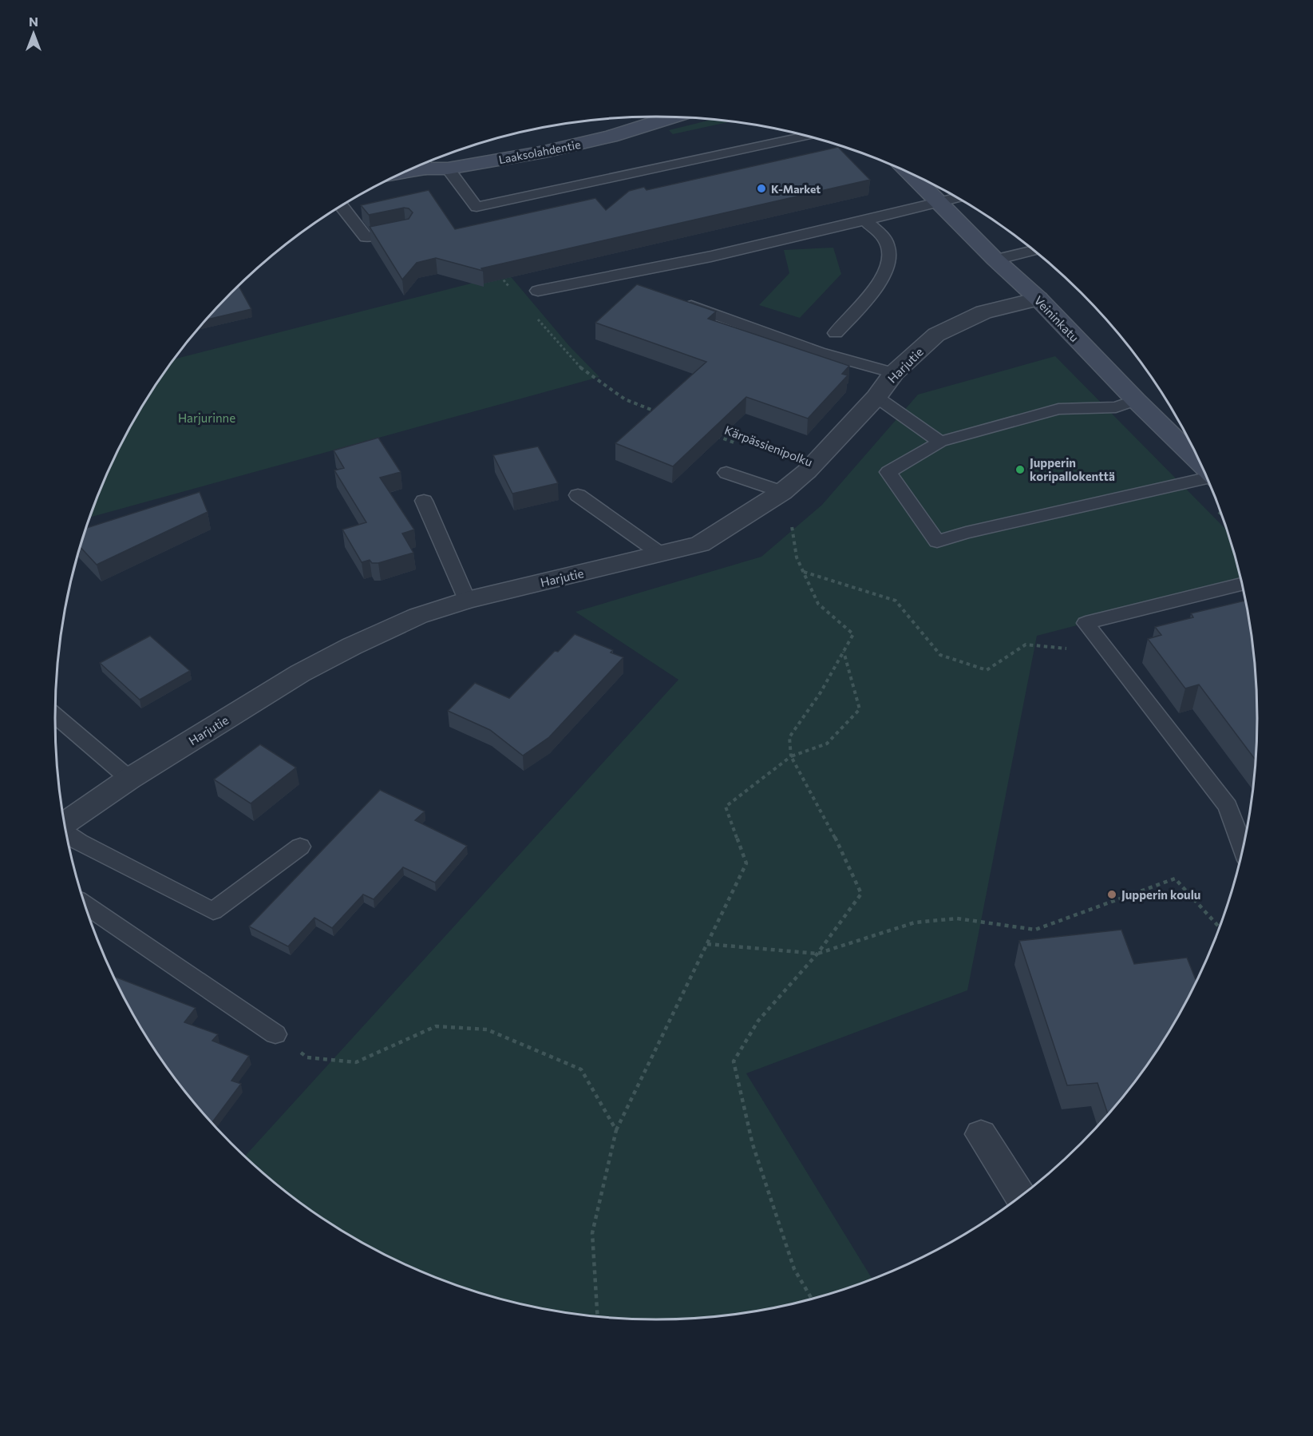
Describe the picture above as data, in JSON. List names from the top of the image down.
{
  "streets": {
    "street": ["Laaksolahdentie", "Veininkatu", "Harjutie"],
    "path": ["Kärpässienipolku"]
  },
  "crossings": [
    ["Veininkatu", "Harjutie"]
  ],
  "parks": ["Harjurinne"],
  "places": ["K-Market", "Jupperin koripallokenttä", "Jupperin koulu"],
  "north": "top"
}
